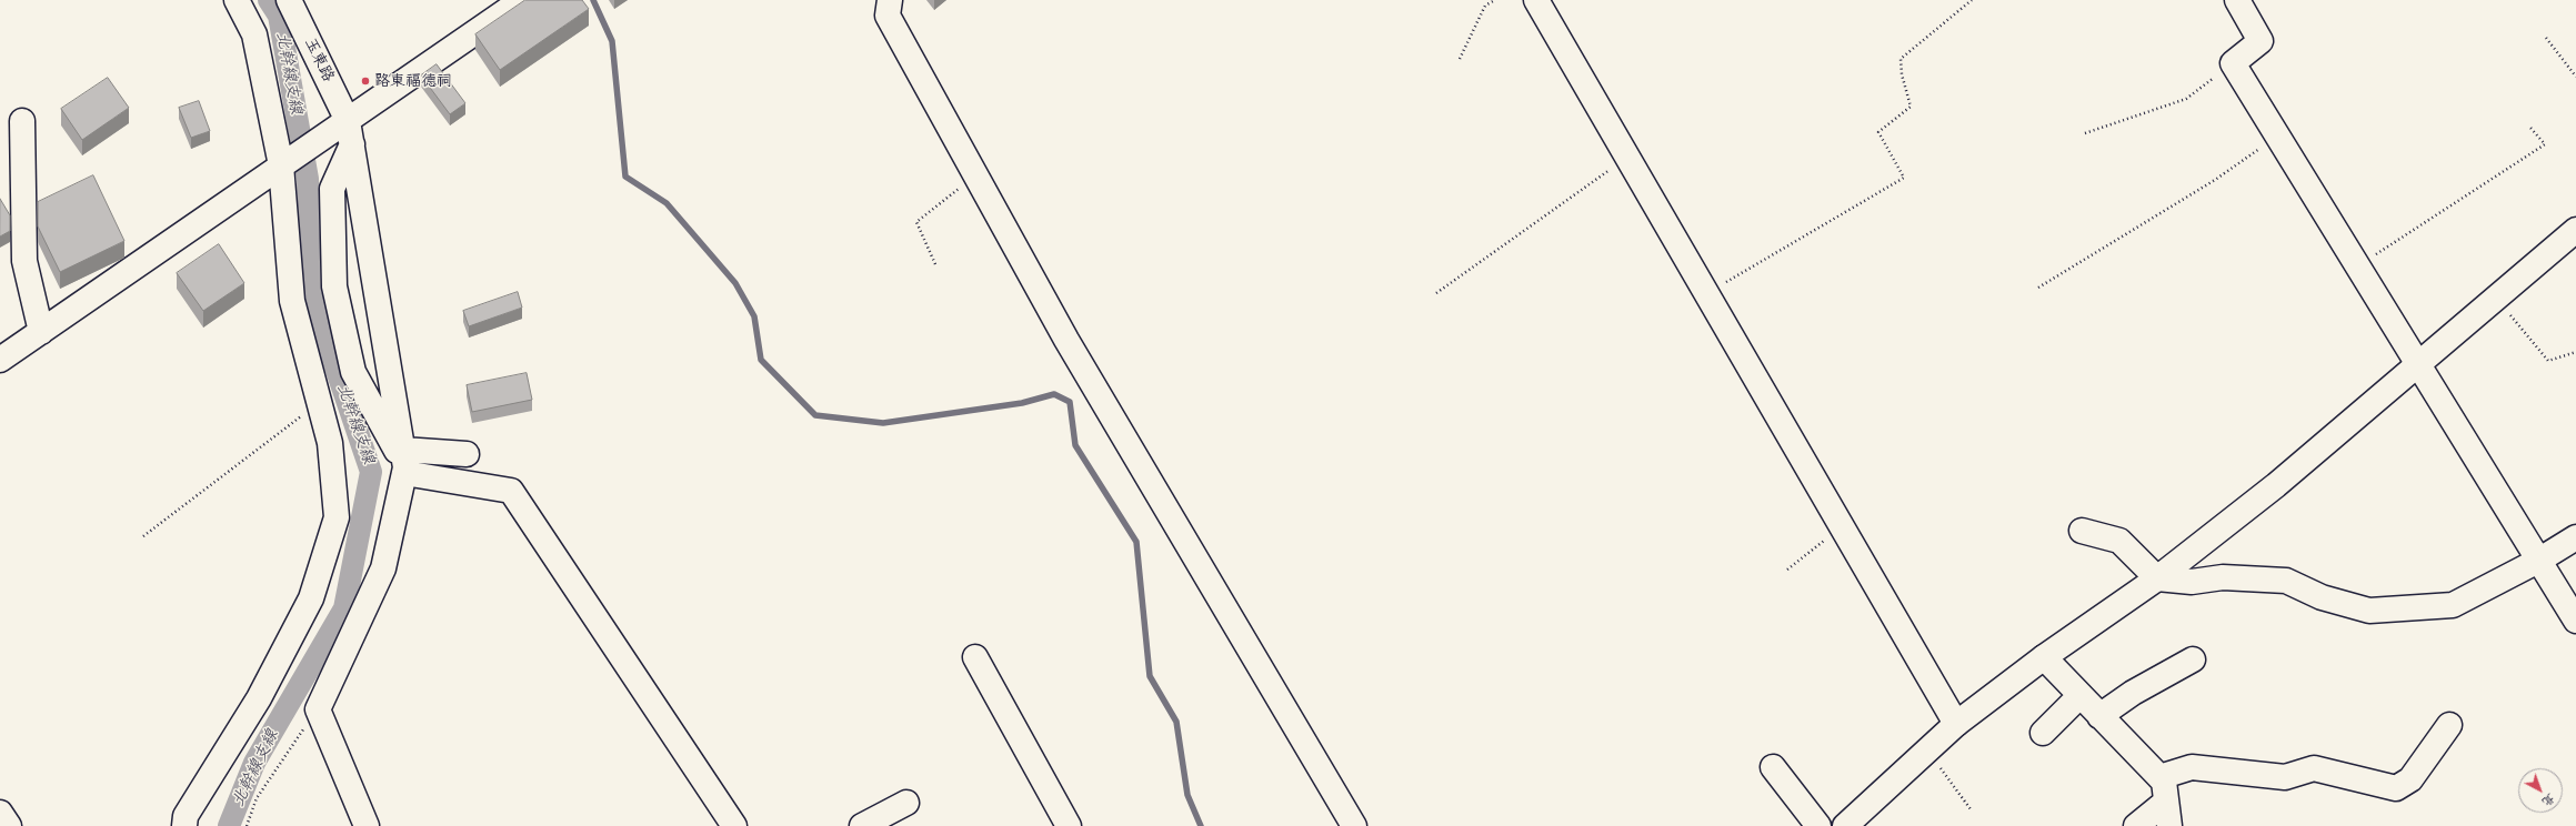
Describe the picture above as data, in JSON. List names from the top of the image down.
{
  "streets": {
    "main road": ["玉東路"]
  },
  "water": ["北幹線支線"],
  "places": ["路東福德祠"],
  "north": "bottom right"
}
